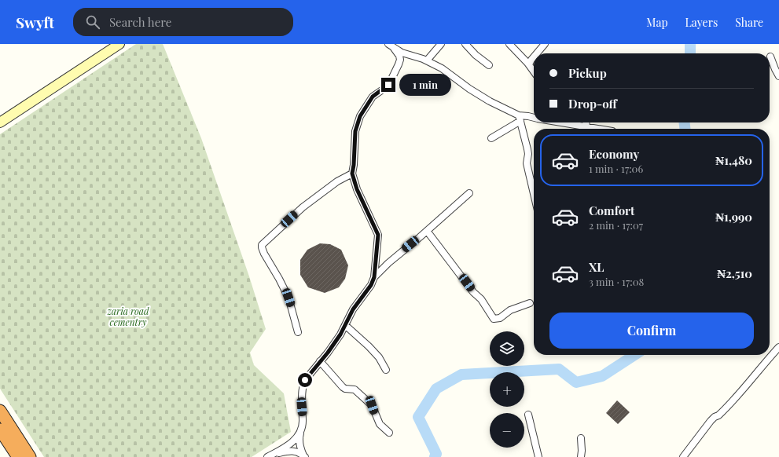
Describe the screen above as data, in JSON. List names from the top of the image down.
{
  "parks": ["zaria road cementry"],
  "page": {
    "header": "Swyft",
    "search": "Search here",
    "nav": ["Map", "Layers", "Share"],
    "banner": ["Pickup", "Drop-off"],
    "bubble": "1 min",
    "list": [
      {
        "name": "Economy",
        "note": "1 min · 17:06",
        "value": "₦1,480"
      },
      {
        "name": "Comfort",
        "note": "2 min · 17:07",
        "value": "₦1,990"
      },
      {
        "name": "XL",
        "note": "3 min · 17:08",
        "value": "₦2,510"
      }
    ],
    "buttons": "Confirm",
    "map_buttons": ["+", "−"]
  }
}
